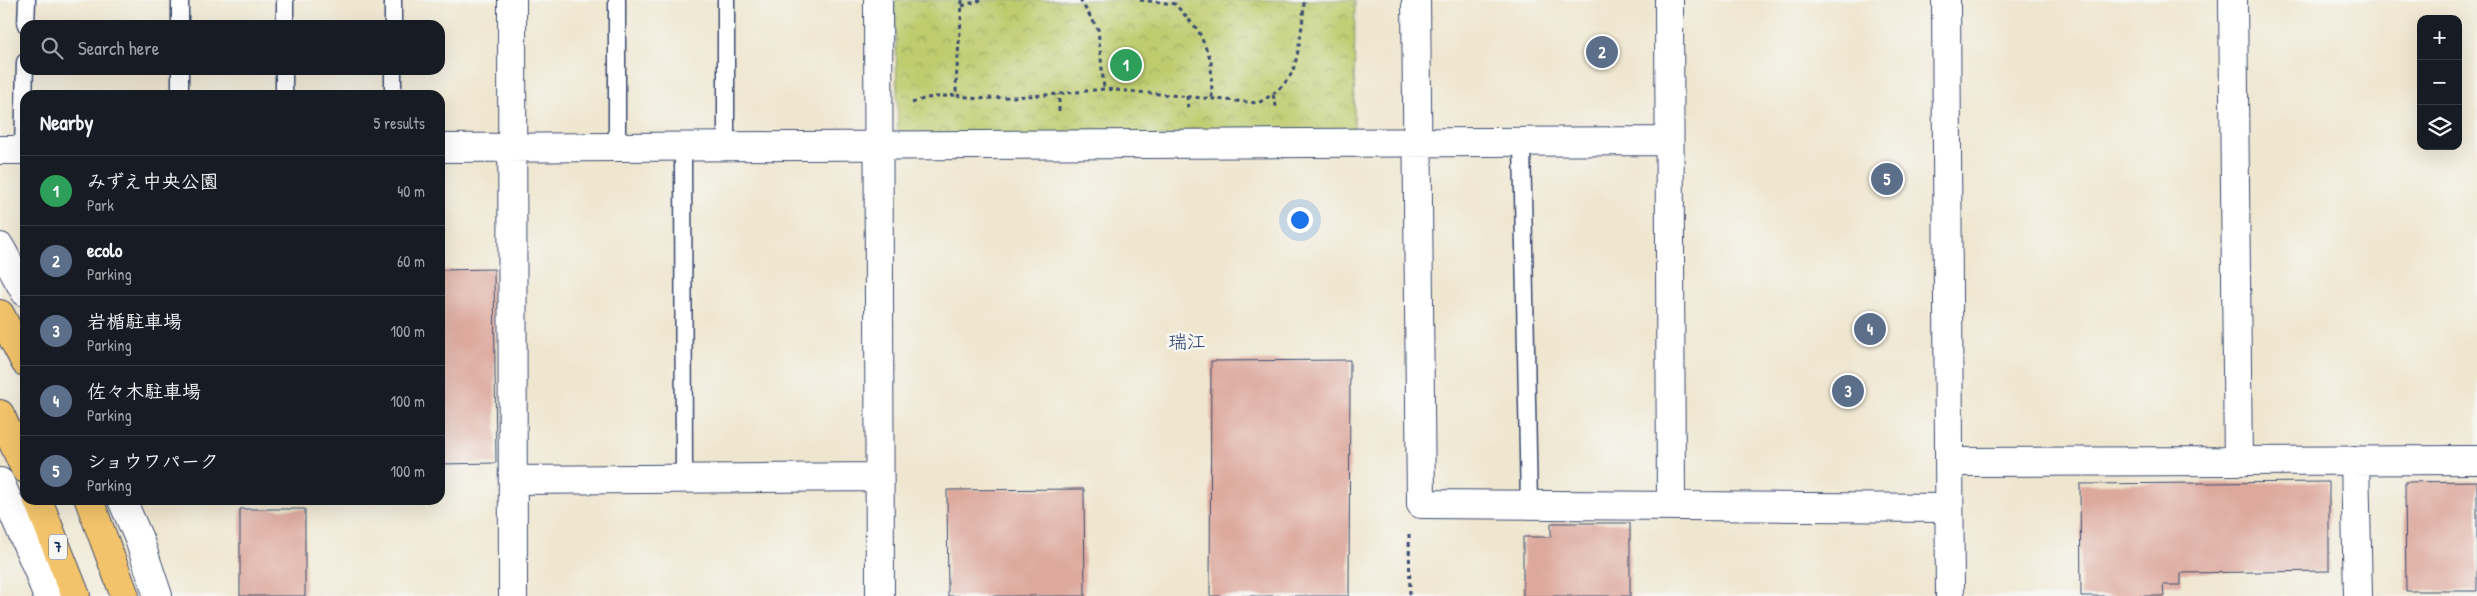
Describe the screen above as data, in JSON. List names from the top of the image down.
{
  "streets": {
    "highway": ["7"]
  },
  "districts": ["瑞江"],
  "page": {
    "map_buttons": ["+", "−"],
    "search": "Search here",
    "pins": [
      "2",
      "1",
      "5",
      "4",
      "3"
    ],
    "heading": ["Nearby", "5 results"],
    "list": [
      {
        "mark": "1",
        "name": "みずえ中央公園",
        "note": "Park",
        "value": "40 m"
      },
      {
        "mark": "2",
        "name": "ecolo",
        "note": "Parking",
        "value": "60 m"
      },
      {
        "mark": "3",
        "name": "岩楯駐車場",
        "note": "Parking",
        "value": "100 m"
      },
      {
        "mark": "4",
        "name": "佐々木駐車場",
        "note": "Parking",
        "value": "100 m"
      },
      {
        "mark": "5",
        "name": "ショウワパーク",
        "note": "Parking",
        "value": "100 m"
      }
    ]
  }
}
